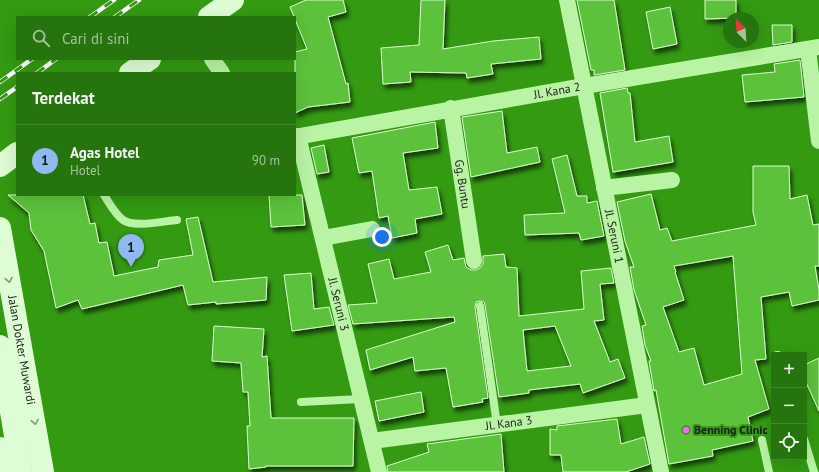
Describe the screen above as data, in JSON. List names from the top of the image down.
{
  "streets": {
    "main road": ["Jalan Dokter Muwardi"],
    "street": [
      "Jl. Kana 2",
      "Gg. Buntu",
      "Jl. Seruni 1",
      "Jl. Seruni 3",
      "Jl. Kana 3"
    ]
  },
  "crossings": [
    ["Jl. Kana 2", "Gg. Buntu"],
    ["Jl. Kana 2", "Jl. Seruni 1"],
    ["Jl. Kana 2", "Jl. Seruni 3"],
    ["Jl. Seruni 1", "Jl. Kana 3"],
    ["Jl. Seruni 3", "Jl. Kana 3"]
  ],
  "places": ["Benning Clinic"],
  "north": "top left",
  "page": {
    "search": "Cari di sini",
    "heading": "Terdekat",
    "list": [
      {
        "mark": "1",
        "name": "Agas Hotel",
        "note": "Hotel",
        "value": "90 m"
      }
    ],
    "pins": "1",
    "map_buttons": ["+", "−"]
  }
}
